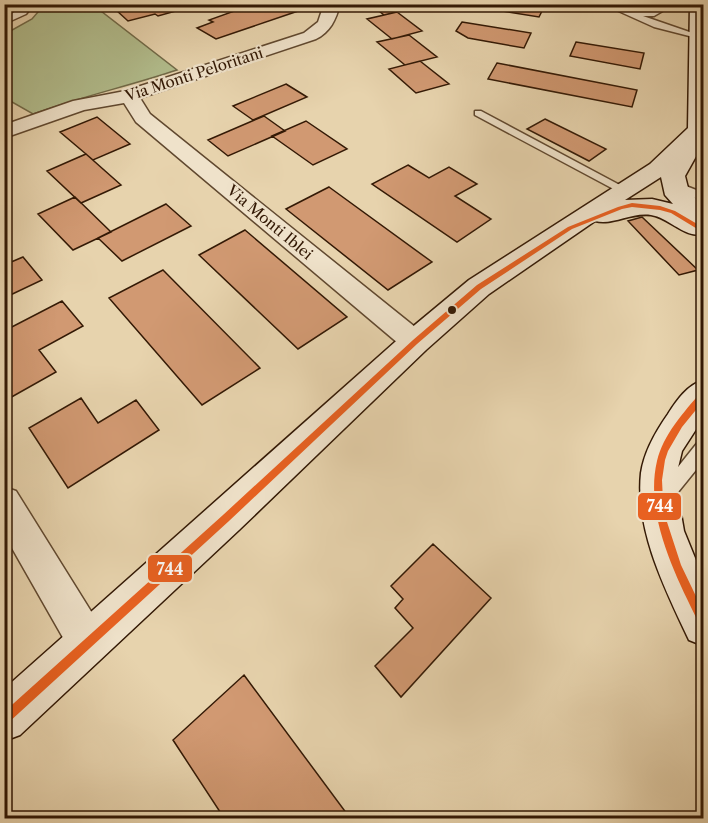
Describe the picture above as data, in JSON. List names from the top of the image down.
{
  "streets": {
    "street": ["Via Monti Peloritani", "Via Monti Iblei"]
  },
  "crossings": [
    ["Via Monti Peloritani", "Via Monti Iblei"]
  ],
  "lines": ["transit line 744"]
}
